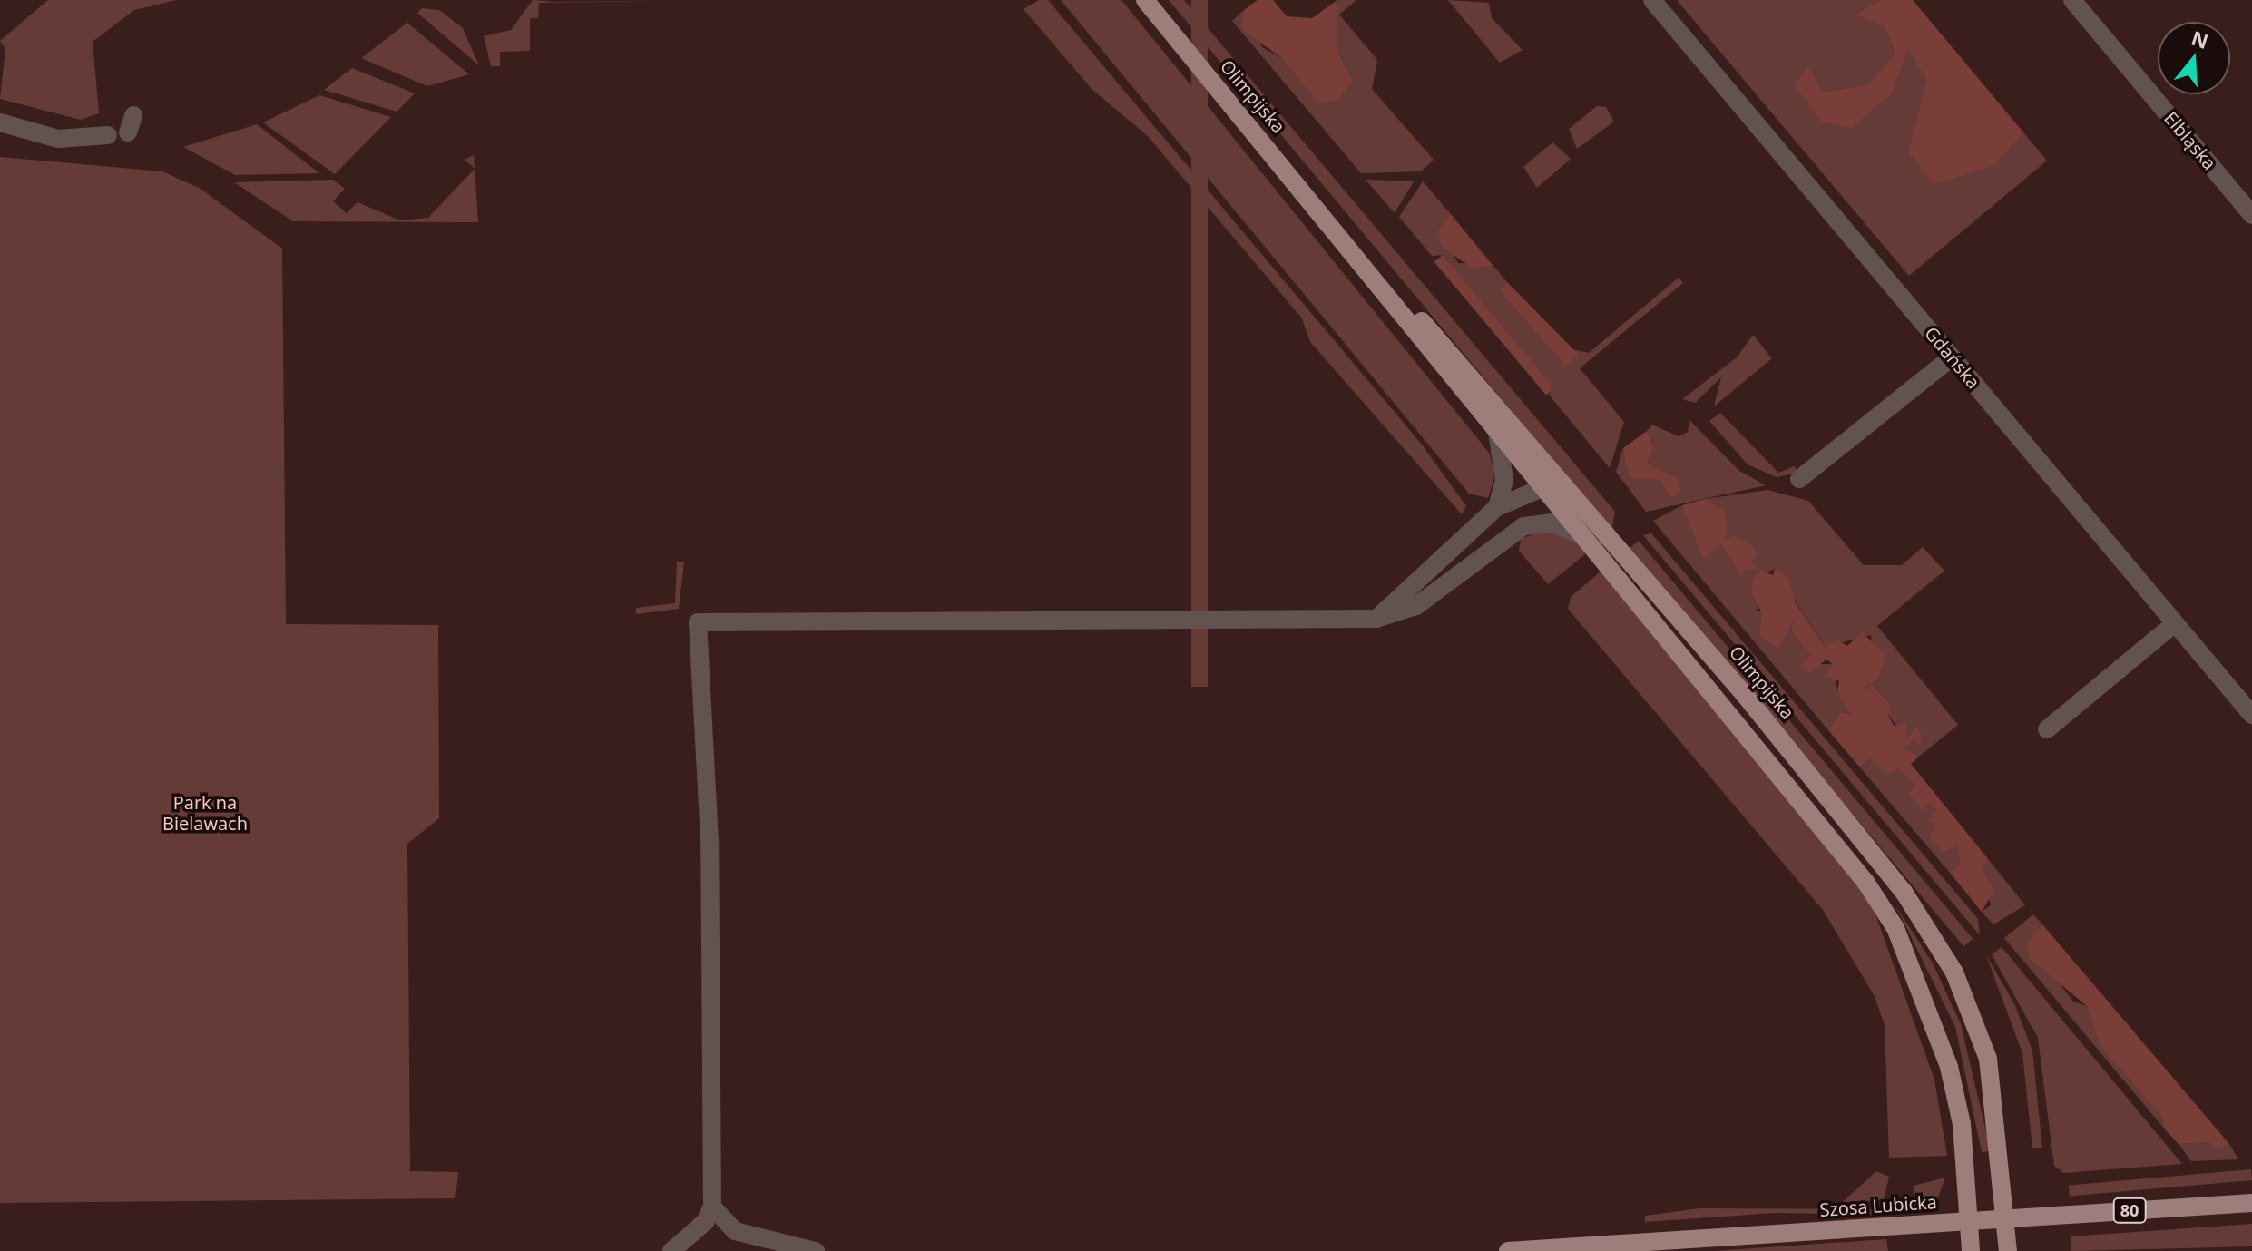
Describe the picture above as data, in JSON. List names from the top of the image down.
{
  "streets": {
    "main road": ["Olimpijska", "Szosa Lubicka", "80"],
    "street": ["Elbląska", "Gdańska"]
  },
  "crossings": [
    ["Olimpijska", "Szosa Lubicka"]
  ],
  "parks": ["Park na Bielawach"],
  "north": "top"
}
